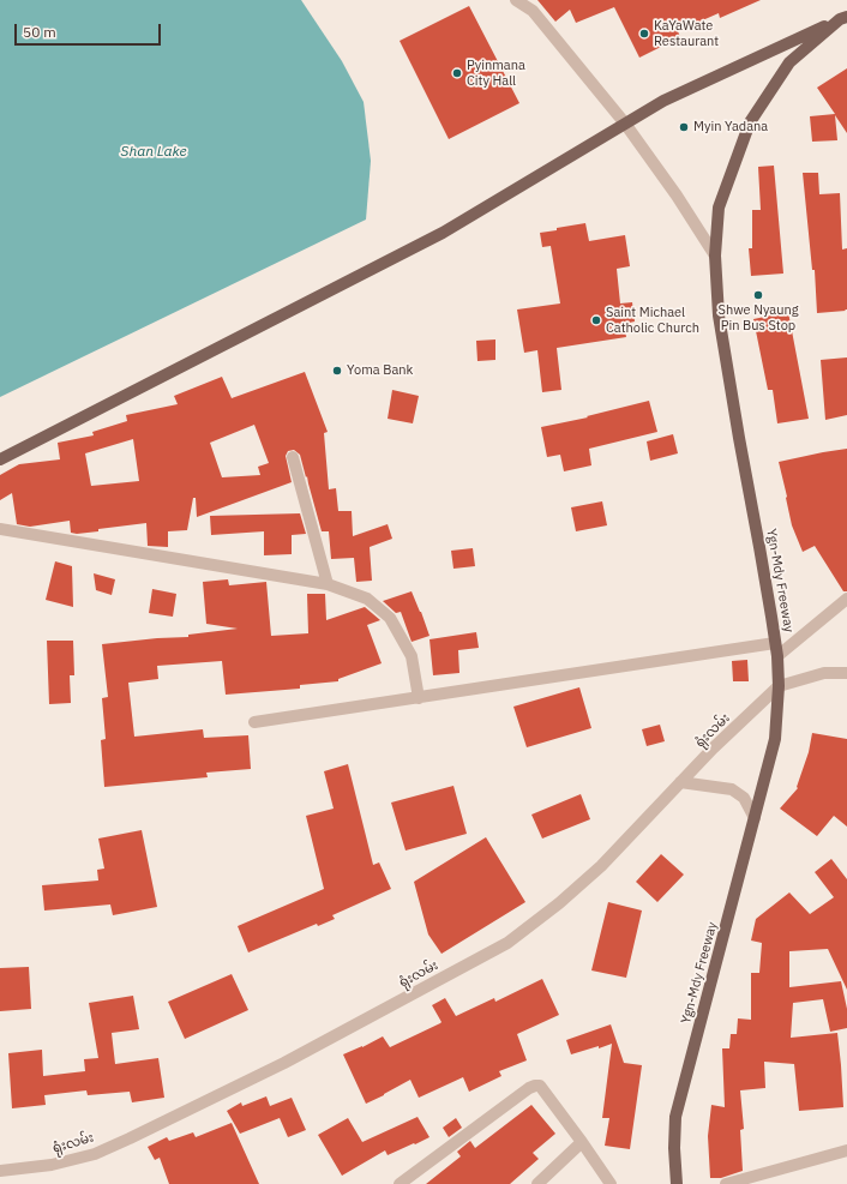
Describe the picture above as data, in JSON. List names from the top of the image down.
{
  "streets": {
    "main road": ["Ygn-Mdy Freeway"],
    "street": ["ရုံးလမ်း"]
  },
  "crossings": [
    ["Ygn-Mdy Freeway", "ရုံးလမ်း"]
  ],
  "water": ["Shan Lake"],
  "places": [
    "KaYaWate Restaurant",
    "Pyinmana City Hall",
    "Myin Yadana",
    "Shwe Nyaung Pin Bus Stop",
    "Saint Michael Catholic Church",
    "Yoma Bank"
  ],
  "scale_bar": "50 m"
}
